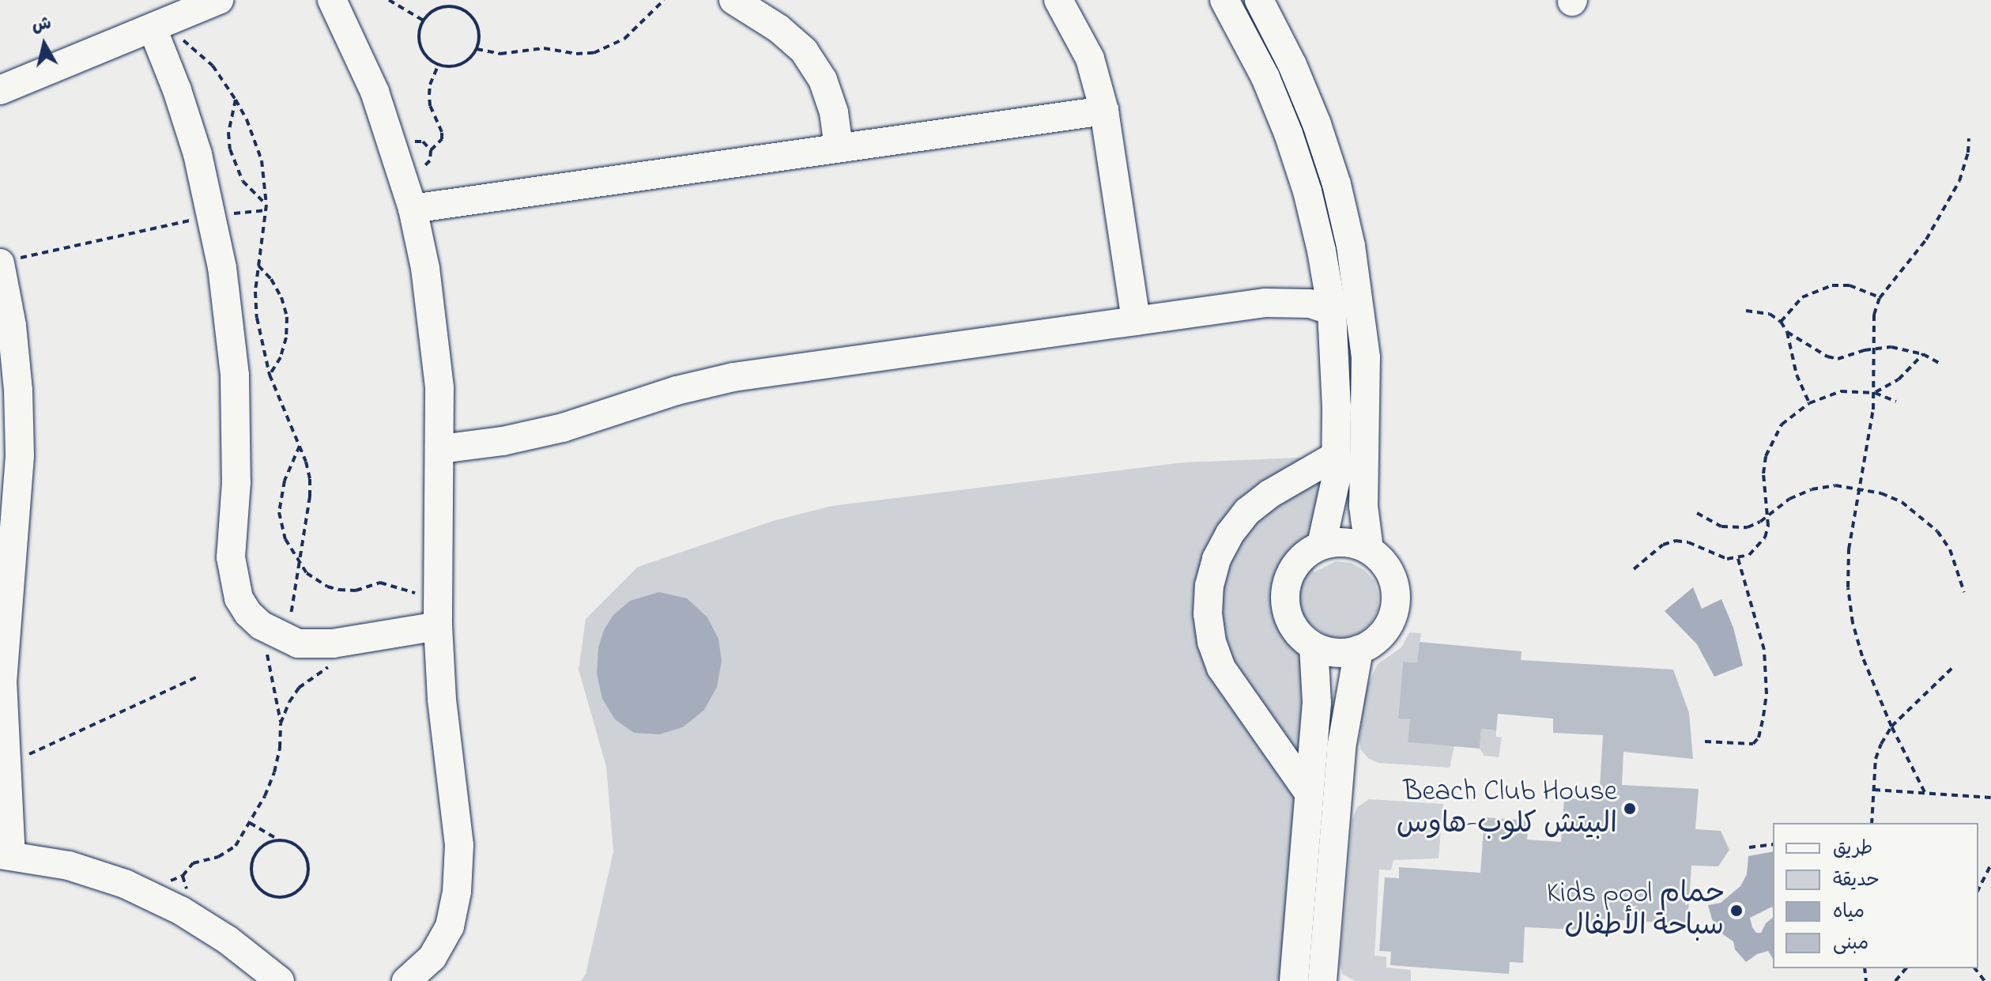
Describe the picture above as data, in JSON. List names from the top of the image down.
{
  "places": ["Beach Club House البيتش كلوب-هاوس", "Kids pool حمام سباحة الأطفال"],
  "legend": [
    "طريق",
    "حديقة",
    "مياه",
    "مبنى"
  ],
  "north": "top"
}
